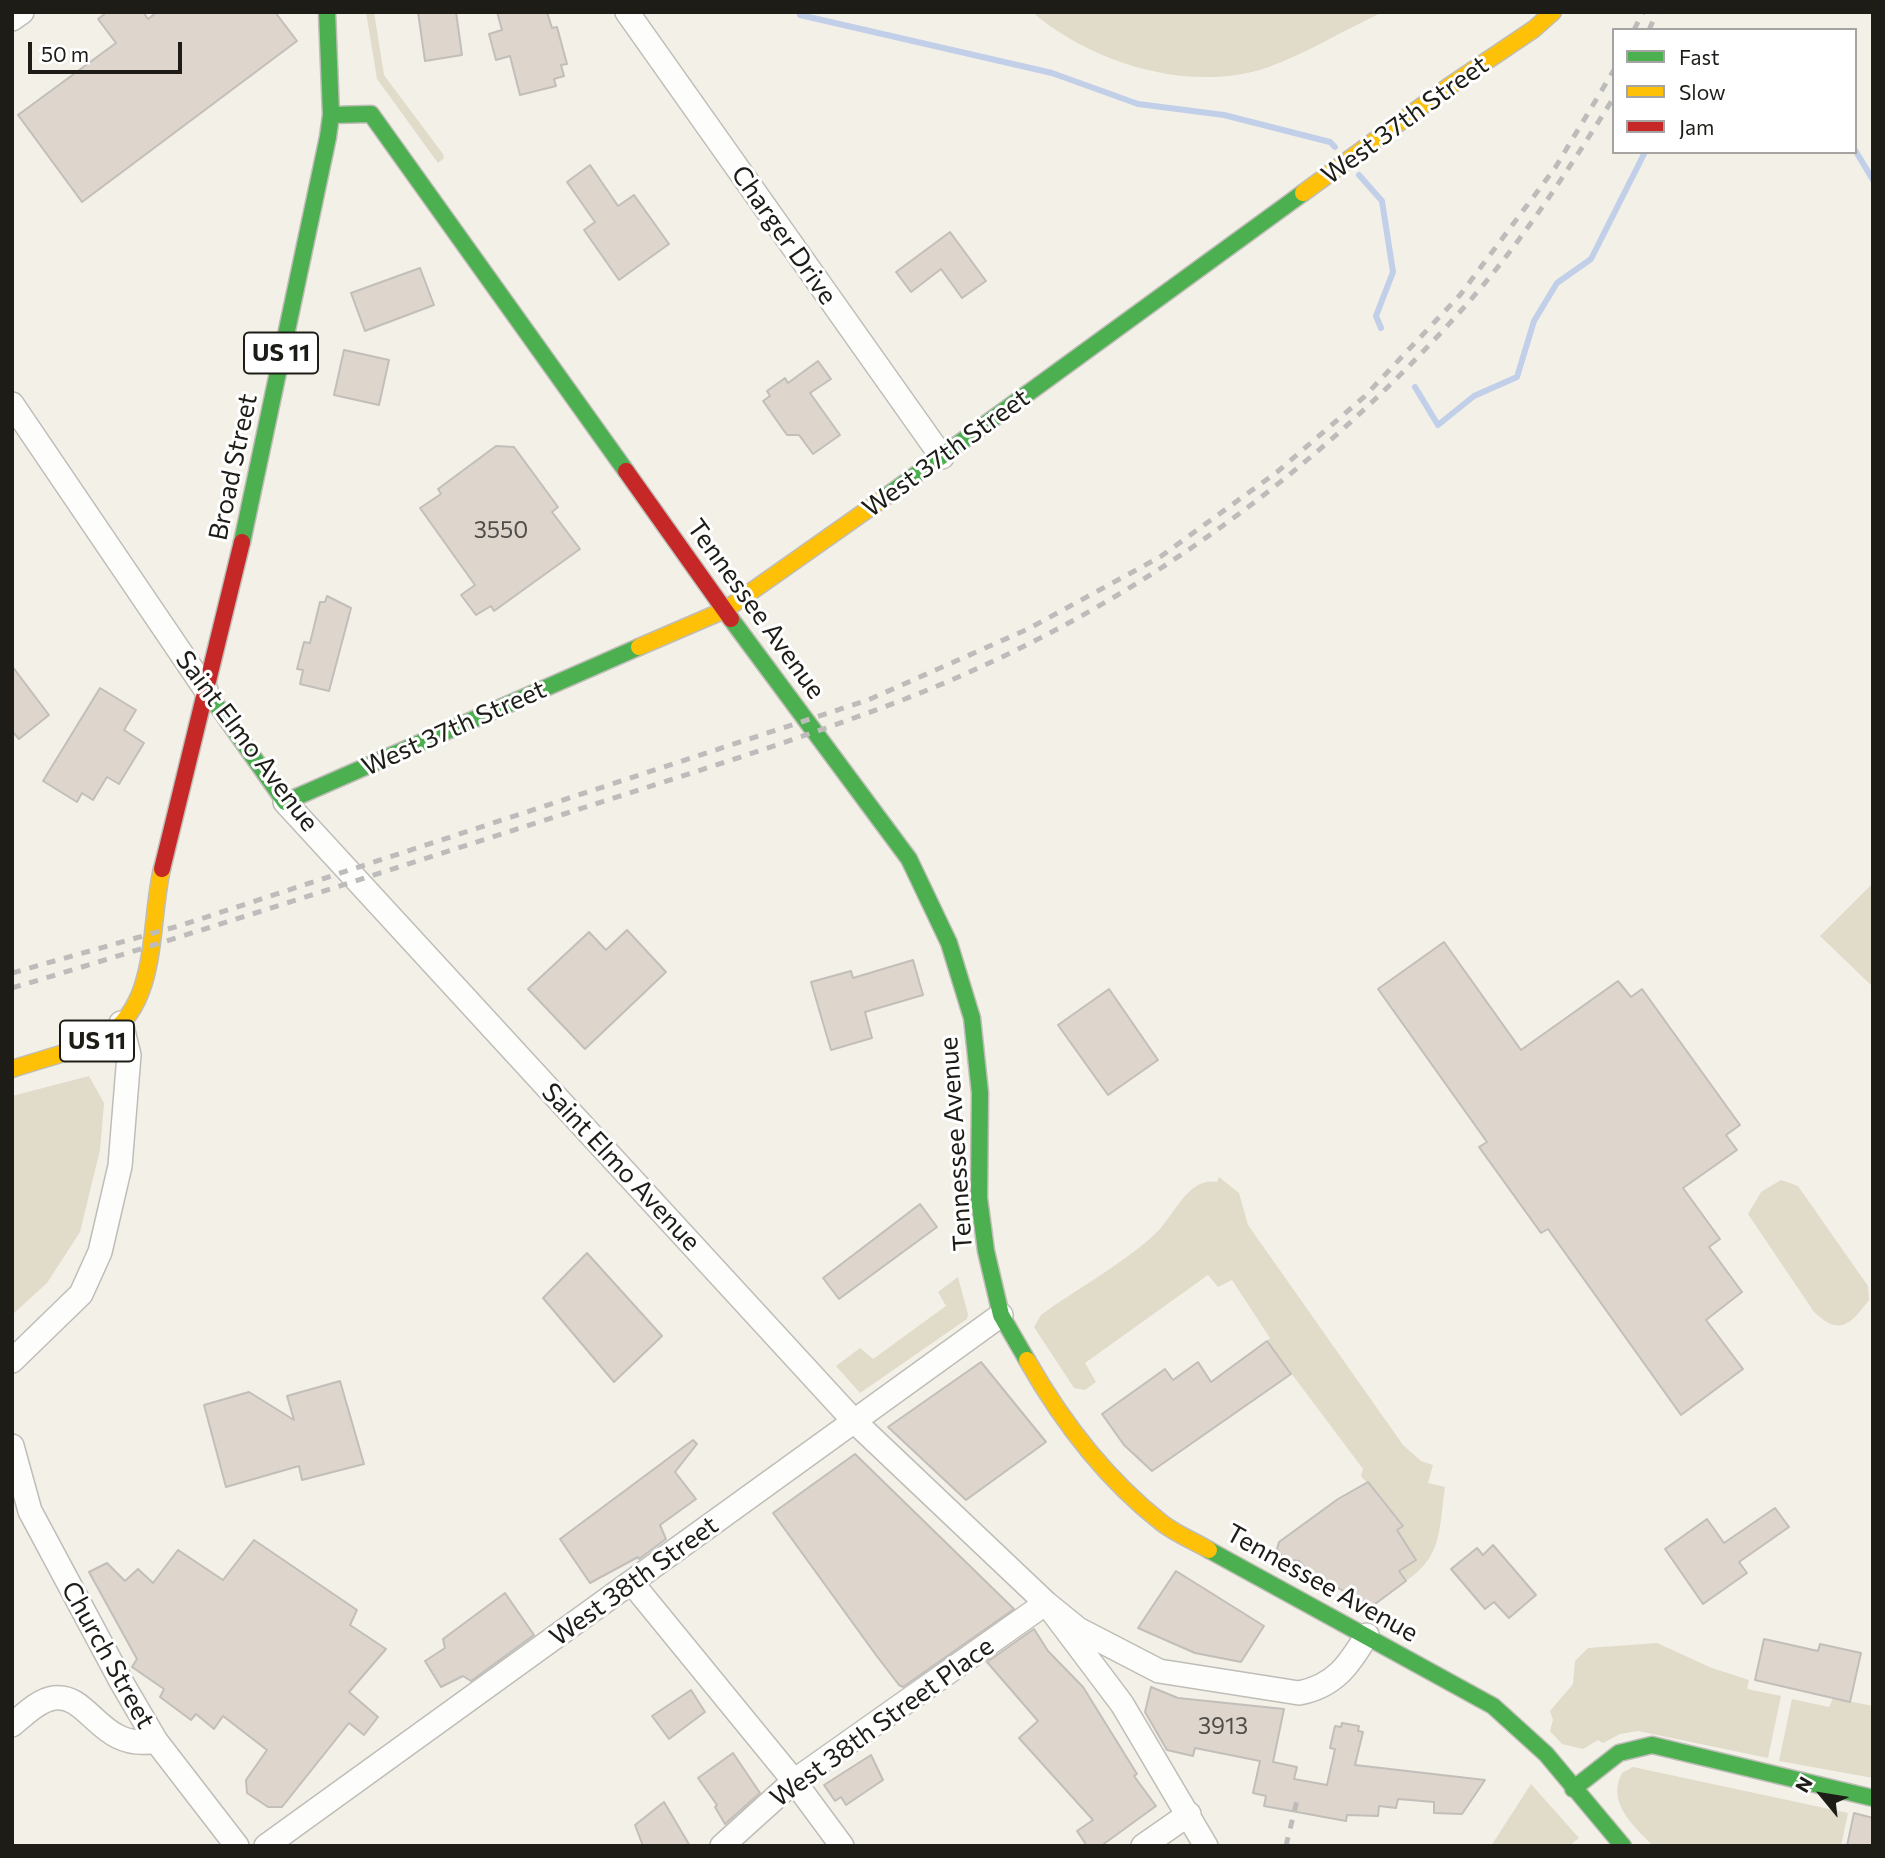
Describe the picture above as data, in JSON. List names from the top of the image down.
{
  "streets": {
    "main road": [
      "West 37th Street",
      "US 11",
      "Broad Street",
      "Tennessee Avenue",
      "Saint Elmo Avenue"
    ],
    "street": [
      "Charger Drive",
      "West 38th Street",
      "Church Street",
      "West 38th Street Place"
    ]
  },
  "crossings": [
    ["West 37th Street", "Charger Drive"],
    ["West 37th Street", "Tennessee Avenue"],
    ["West 37th Street", "Saint Elmo Avenue"],
    ["US 11", "Broad Street"],
    ["Broad Street", "Tennessee Avenue"],
    ["Broad Street", "Saint Elmo Avenue"],
    ["Tennessee Avenue", "Saint Elmo Avenue"],
    ["Tennessee Avenue", "West 38th Street"],
    ["Saint Elmo Avenue", "West 38th Street"],
    ["Saint Elmo Avenue", "West 38th Street Place"]
  ],
  "house_numbers": ["3550", "3913"],
  "legend": ["Fast", "Slow", "Jam"],
  "scale_bar": "50 m",
  "north": "top left"
}
